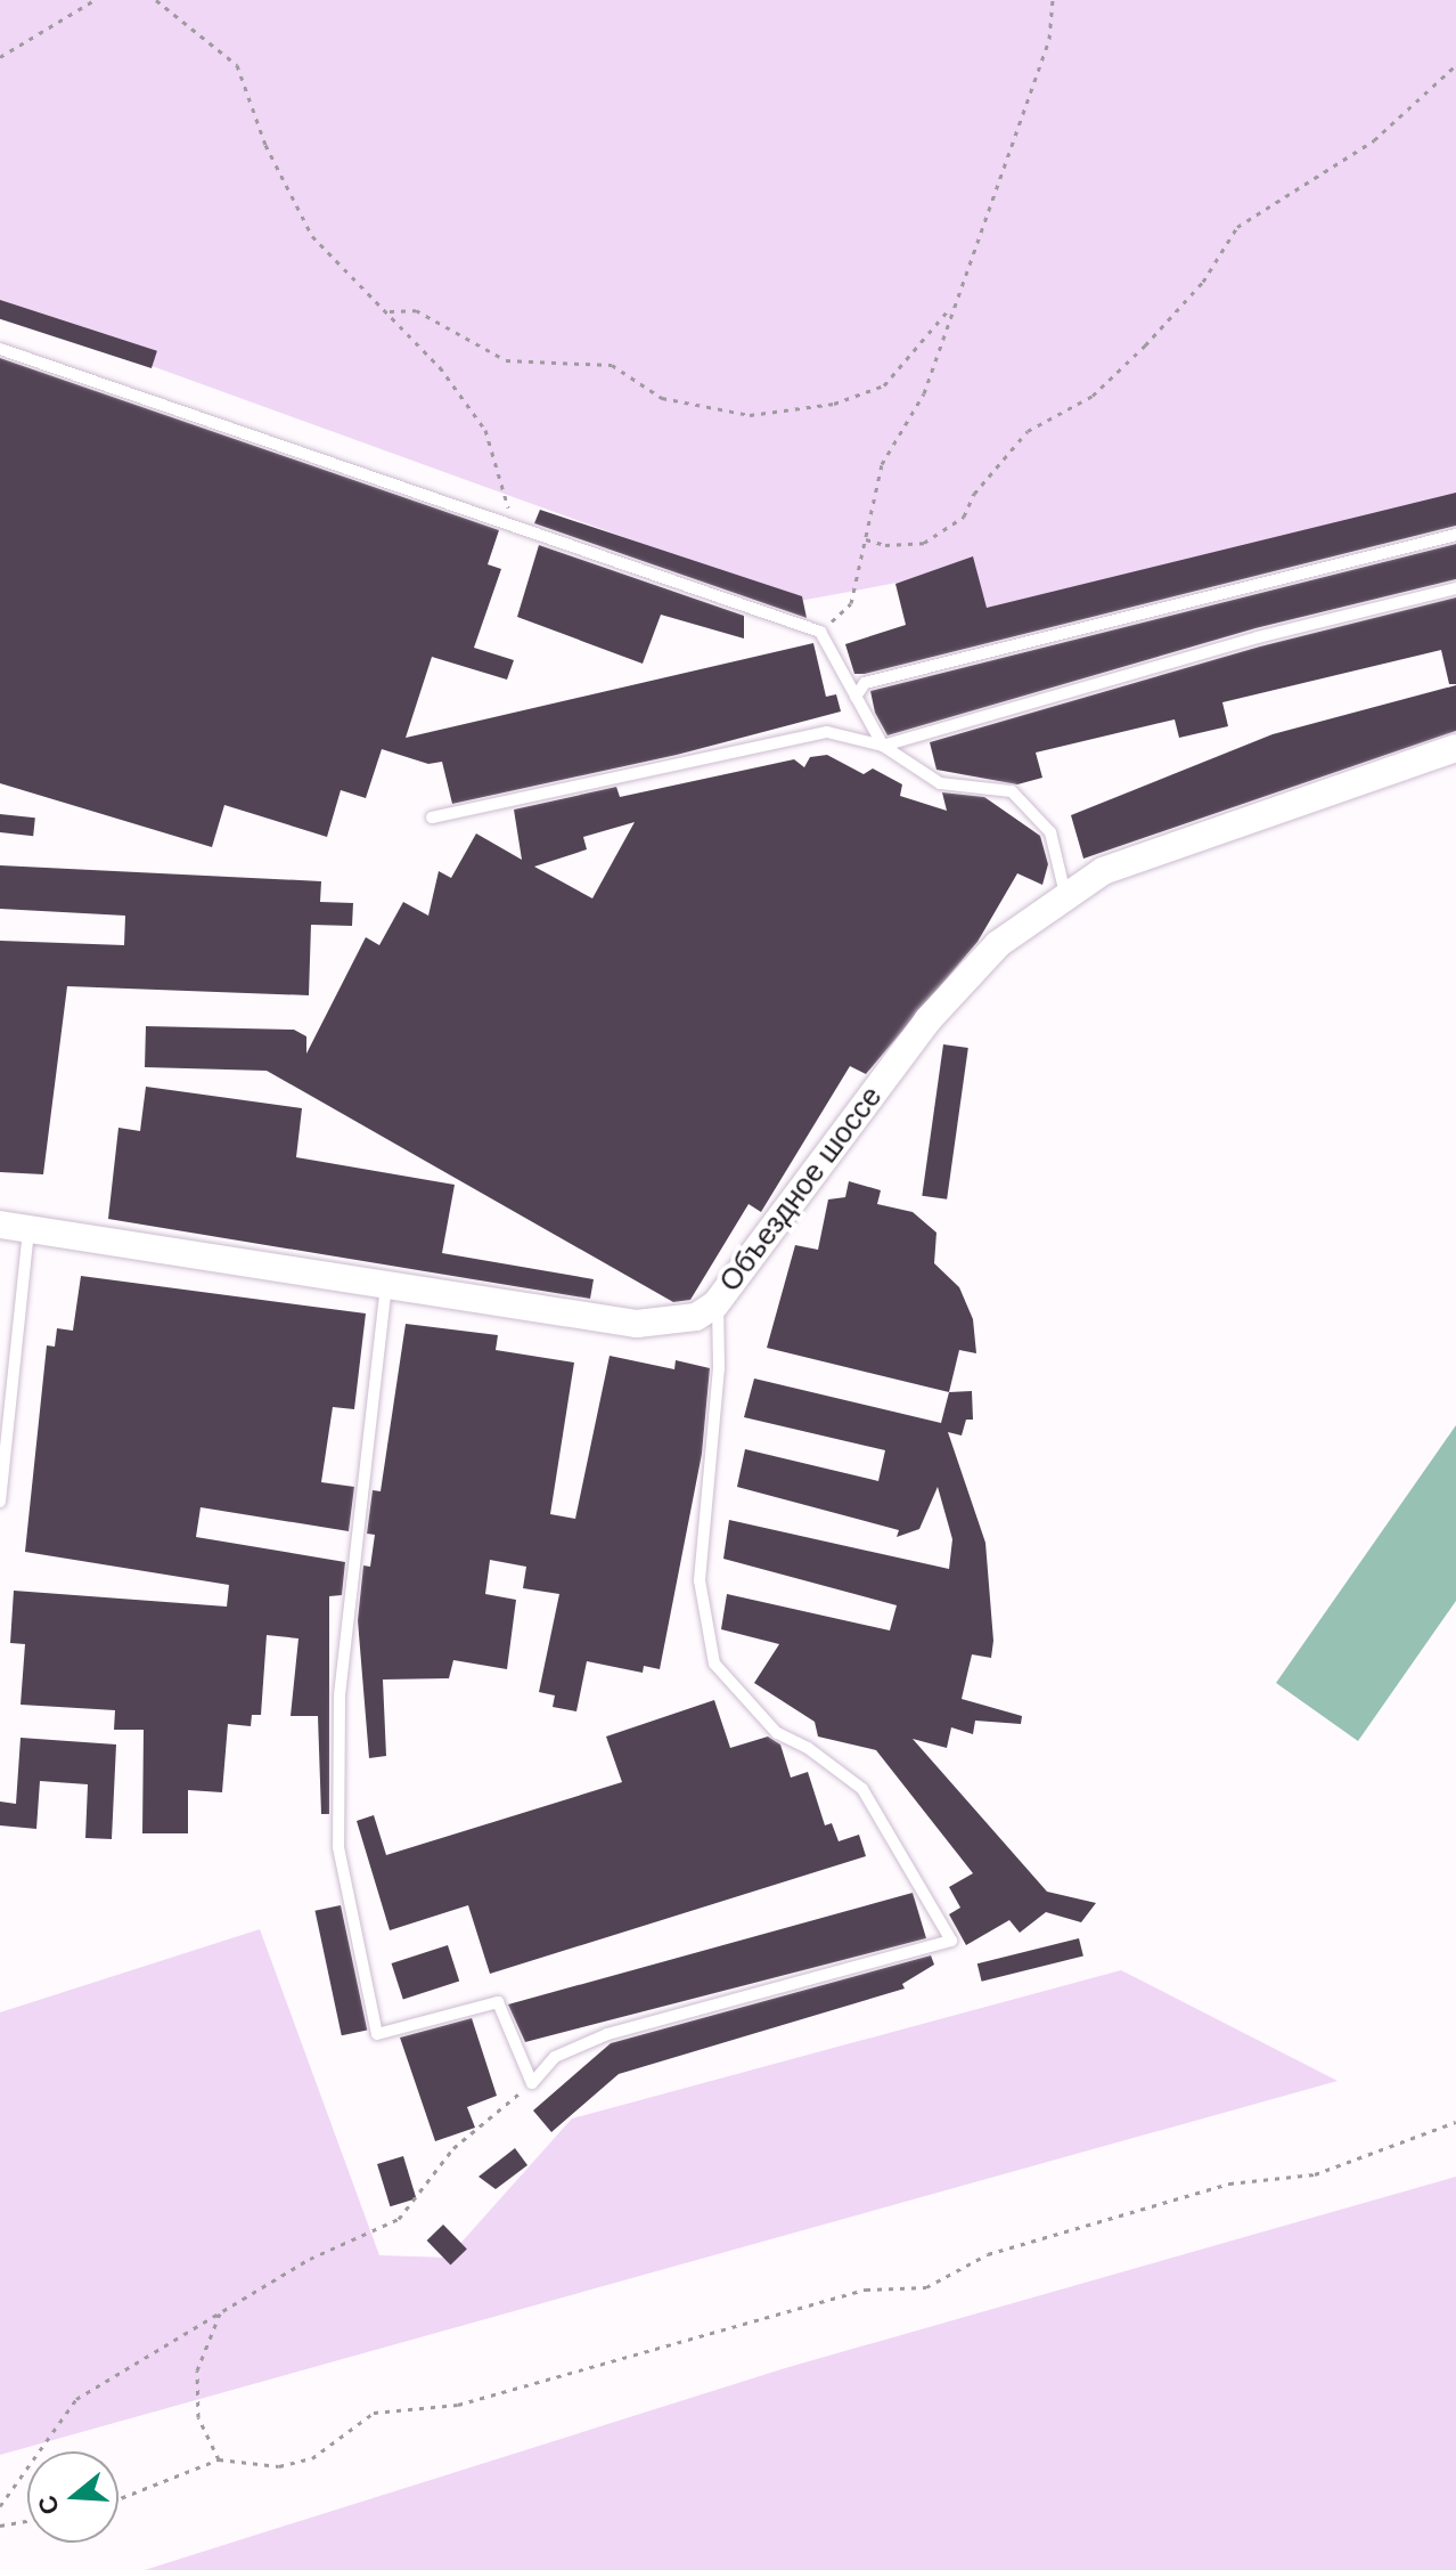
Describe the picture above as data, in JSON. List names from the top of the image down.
{
  "streets": {
    "street": ["Объездное шоссе"]
  },
  "north": "left"
}
